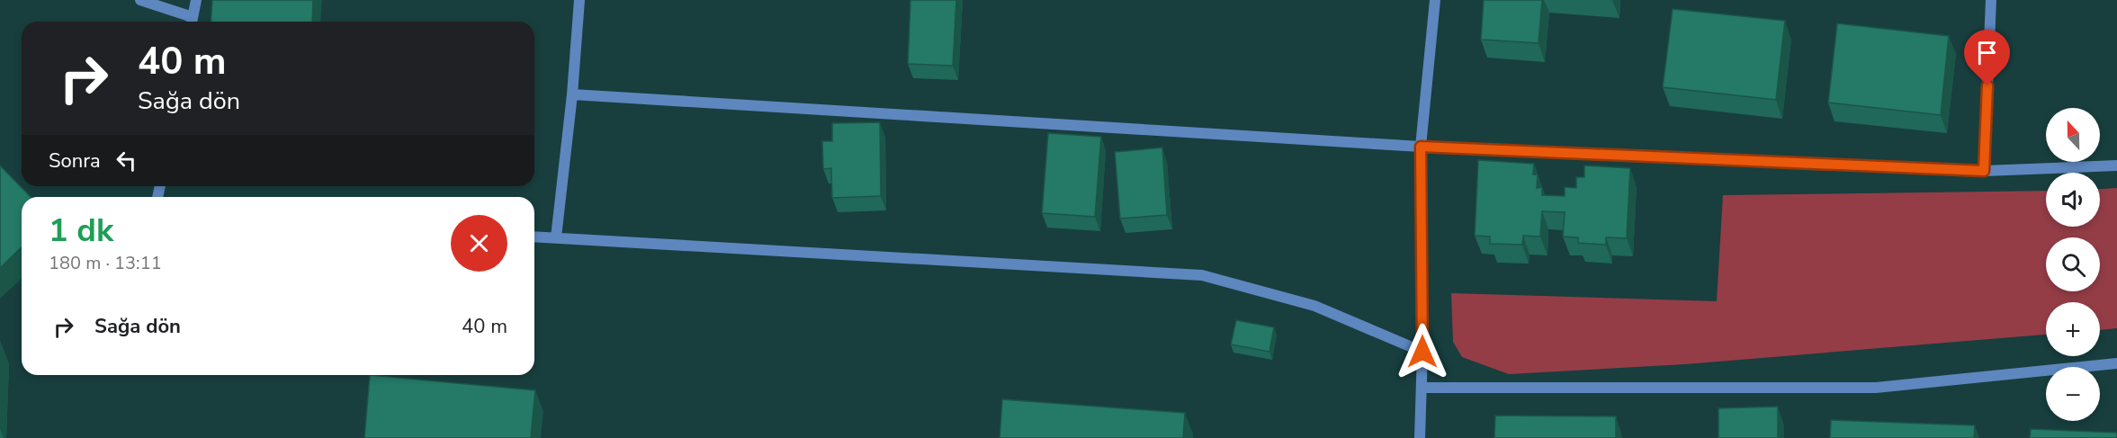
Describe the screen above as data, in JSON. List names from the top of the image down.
{
  "north": "top",
  "page": {
    "turn": ["40 m", "Sağa dön"],
    "map_buttons": ["+", "−"],
    "then": "Sonra",
    "heading": ["1 dk", "180 m · 13:11"],
    "list": [
      {
        "name": "Sağa dön",
        "value": "40 m"
      }
    ]
  }
}
